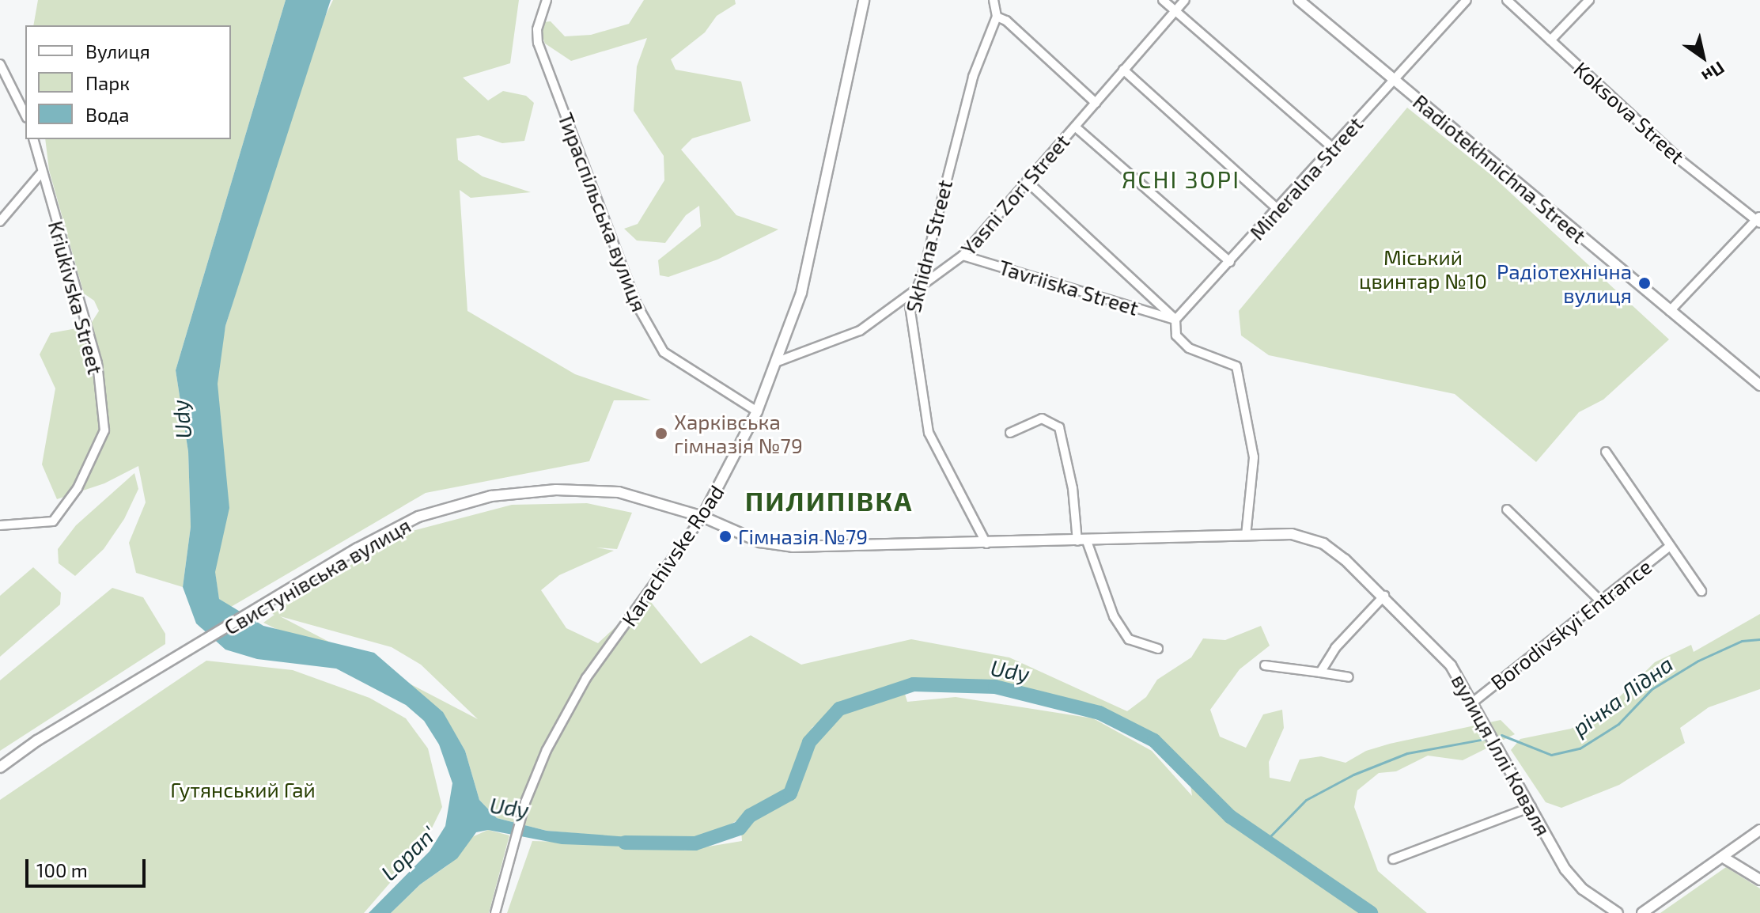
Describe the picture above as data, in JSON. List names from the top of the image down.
{
  "streets": {
    "main road": [
      "Radiotekhnichna Street",
      "Karachivske Road",
      "Свистунівська вулиця",
      "вулиця Іллі Коваля"
    ],
    "street": [
      "Koksova Street",
      "Mineralna Street",
      "Yasni Zori Street",
      "Тираспільська вулиця",
      "Skhidna Street",
      "Tavriiska Street",
      "Kriukivska Street",
      "Borodivskyi Entrance"
    ]
  },
  "crossings": [
    ["Radiotekhnichna Street", "Mineralna Street"],
    ["Mineralna Street", "Tavriiska Street"],
    ["Yasni Zori Street", "Skhidna Street"],
    ["Yasni Zori Street", "Tavriiska Street"],
    ["Yasni Zori Street", "Karachivske Road"],
    ["Тираспільська вулиця", "Karachivske Road"],
    ["Skhidna Street", "вулиця Іллі Коваля"],
    ["Karachivske Road", "Свистунівська вулиця"],
    ["Karachivske Road", "вулиця Іллі Коваля"],
    ["Свистунівська вулиця", "вулиця Іллі Коваля"],
    ["Borodivskyi Entrance", "вулиця Іллі Коваля"]
  ],
  "districts": ["ЯСНІ ЗОРІ", "ПИЛИПІВКА"],
  "water": ["Udy", "річка Лідна", "Lopan'"],
  "parks": ["Міський цвинтар №10", "Гутянський Гай"],
  "places": ["Радіотехнічна вулиця", "Харківська гімназія №79", "Гімназія №79"],
  "legend": ["Вулиця", "Парк", "Вода"],
  "scale_bar": "100 m",
  "north": "bottom right"
}
